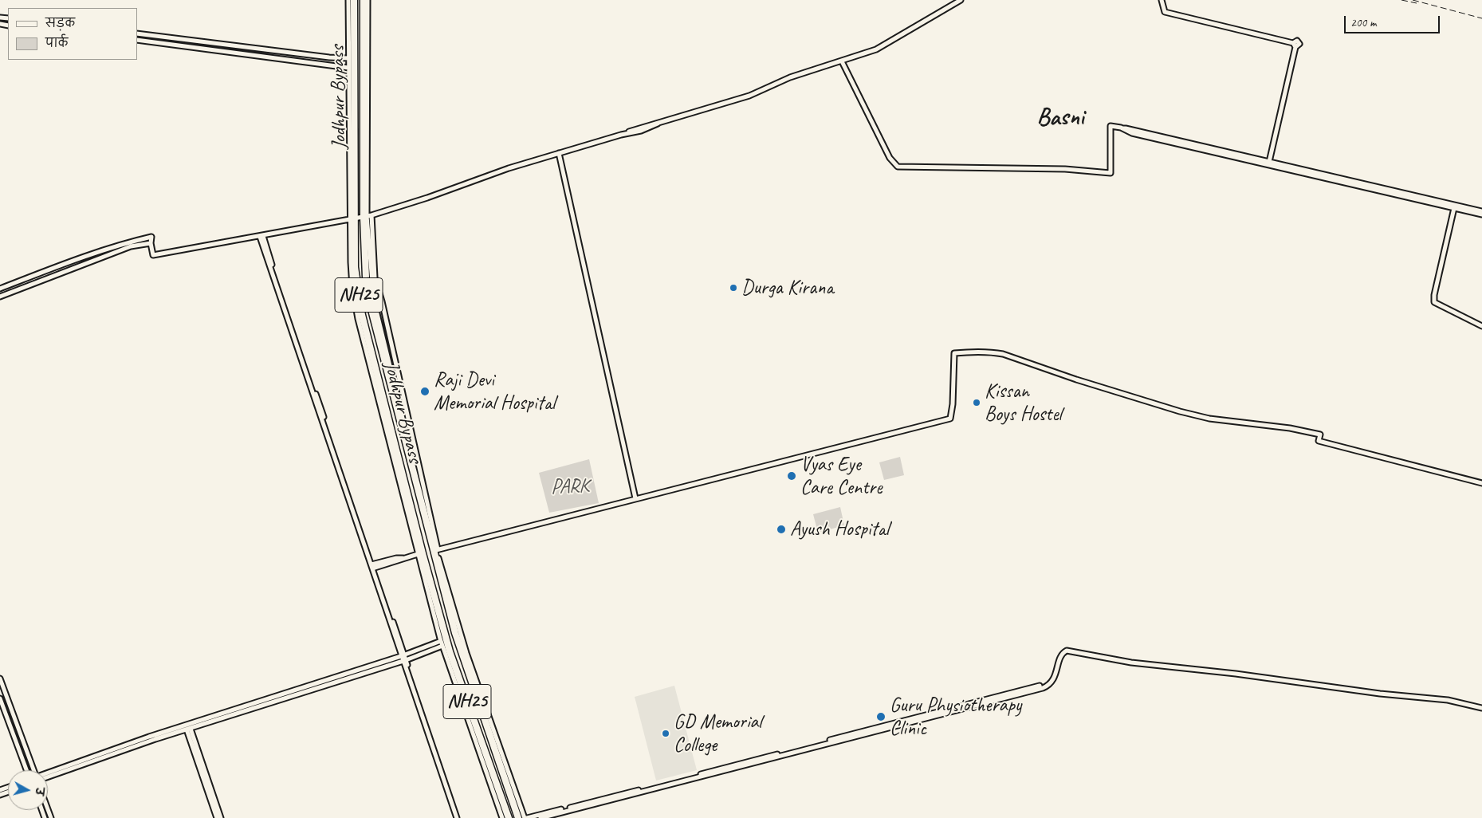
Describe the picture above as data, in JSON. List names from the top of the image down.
{
  "streets": {
    "highway": ["Jodhpur Bypass", "NH25"]
  },
  "districts": ["Basni"],
  "parks": ["PARK"],
  "places": [
    "Durga Kirana",
    "Raji Devi Memorial Hospital",
    "Kissan Boys Hostel",
    "Vyas Eye Care Centre",
    "Ayush Hospital",
    "Guru Physiotherapy Clinic",
    "GD Memorial College"
  ],
  "legend": ["सड़क", "पार्क"],
  "scale_bar": "200 m",
  "north": "right"
}
